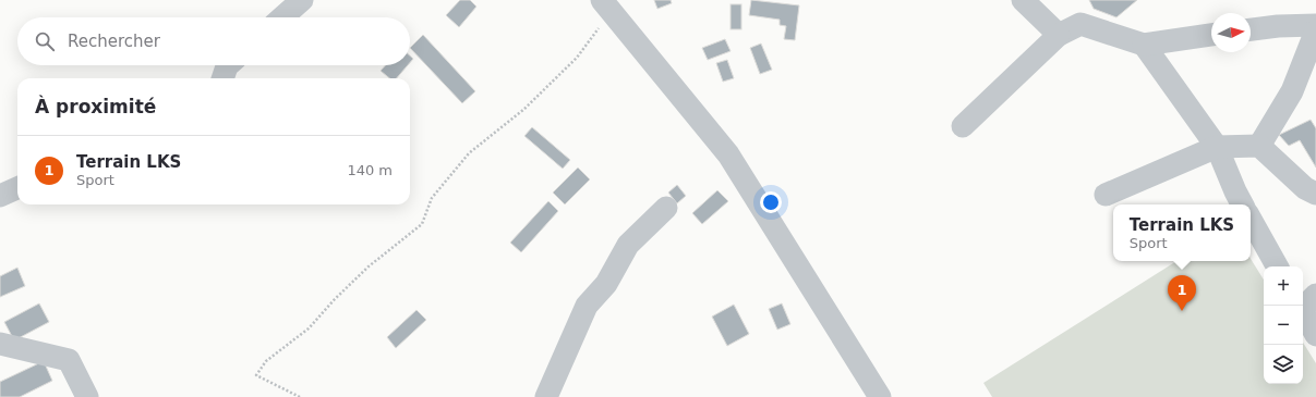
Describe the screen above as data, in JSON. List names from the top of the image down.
{
  "north": "right",
  "page": {
    "search": "Rechercher",
    "heading": "À proximité",
    "list": [
      {
        "mark": "1",
        "name": "Terrain LKS",
        "note": "Sport",
        "value": "140 m"
      }
    ],
    "popup": ["Terrain LKS", "Sport"],
    "map_buttons": ["+", "−"],
    "pins": "1"
  }
}
